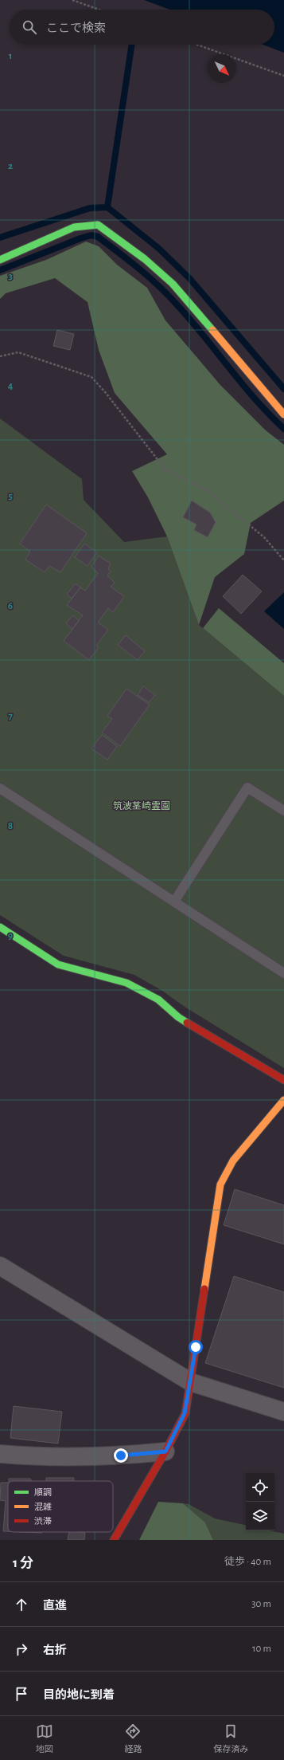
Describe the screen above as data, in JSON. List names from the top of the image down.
{
  "parks": ["筑波茎崎霊園"],
  "legend": ["順調", "混雑", "渋滞"],
  "north": "bottom right",
  "page": {
    "search": "ここで検索",
    "heading": ["1 分", "徒歩 · 40 m"],
    "list": [
      ["直進", "30 m"],
      ["右折", "10 m"],
      "目的地に到着"
    ],
    "nav": ["地図", "経路", "保存済み"]
  },
  "grid": {
    "rows": [
      "1",
      "2",
      "3",
      "4",
      "5",
      "6",
      "7",
      "8",
      "9"
    ]
  }
}
